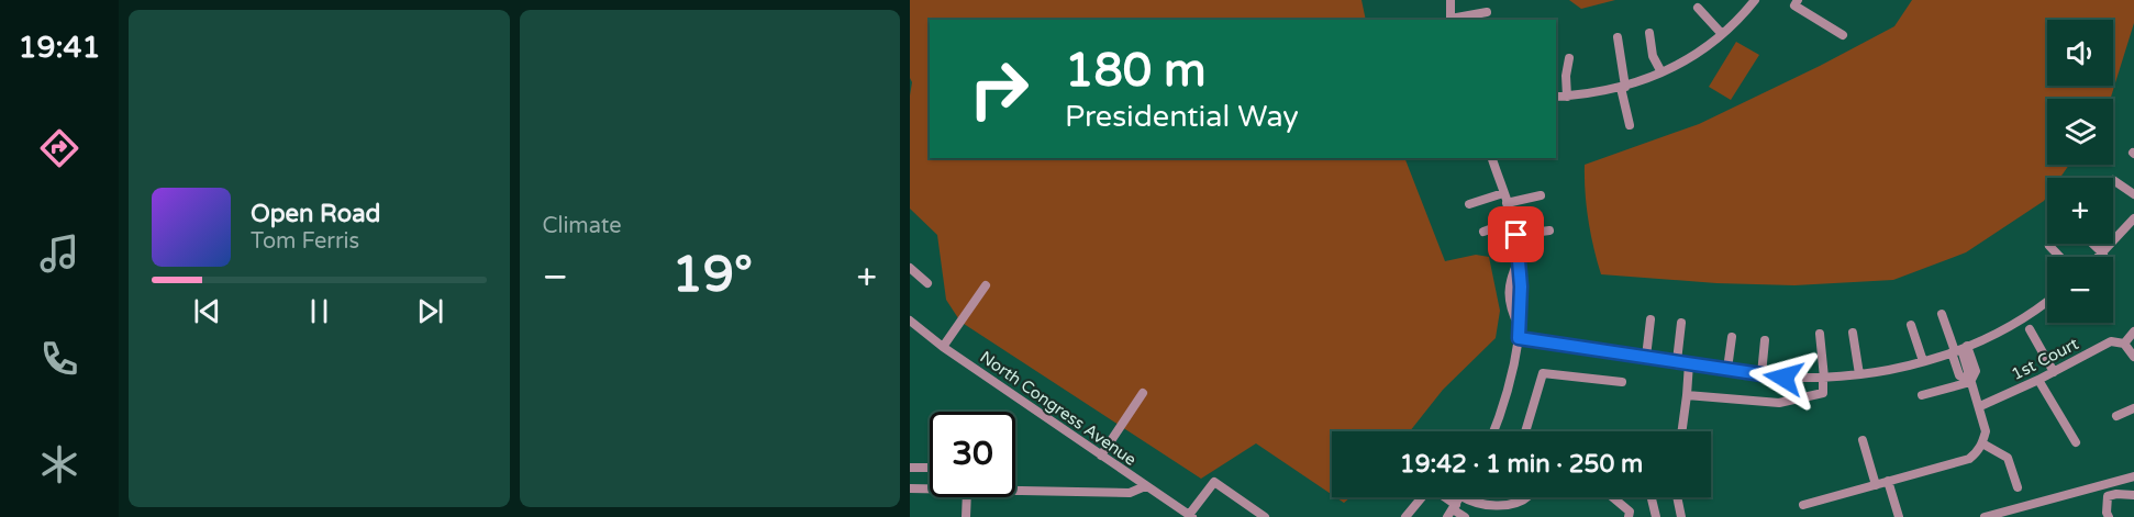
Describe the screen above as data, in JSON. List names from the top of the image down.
{
  "streets": {
    "street": ["1st Court", "North Congress Avenue"]
  },
  "page": {
    "tabs": "19:41",
    "tile": "Climate",
    "map_buttons": ["+", "−"],
    "turn": ["180 m", "Presidential Way"],
    "song": ["Open Road", "Tom Ferris"],
    "heat": ["−", "19°", "+"],
    "limit": "30",
    "trip": "19:42 · 1 min · 250 m"
  }
}
